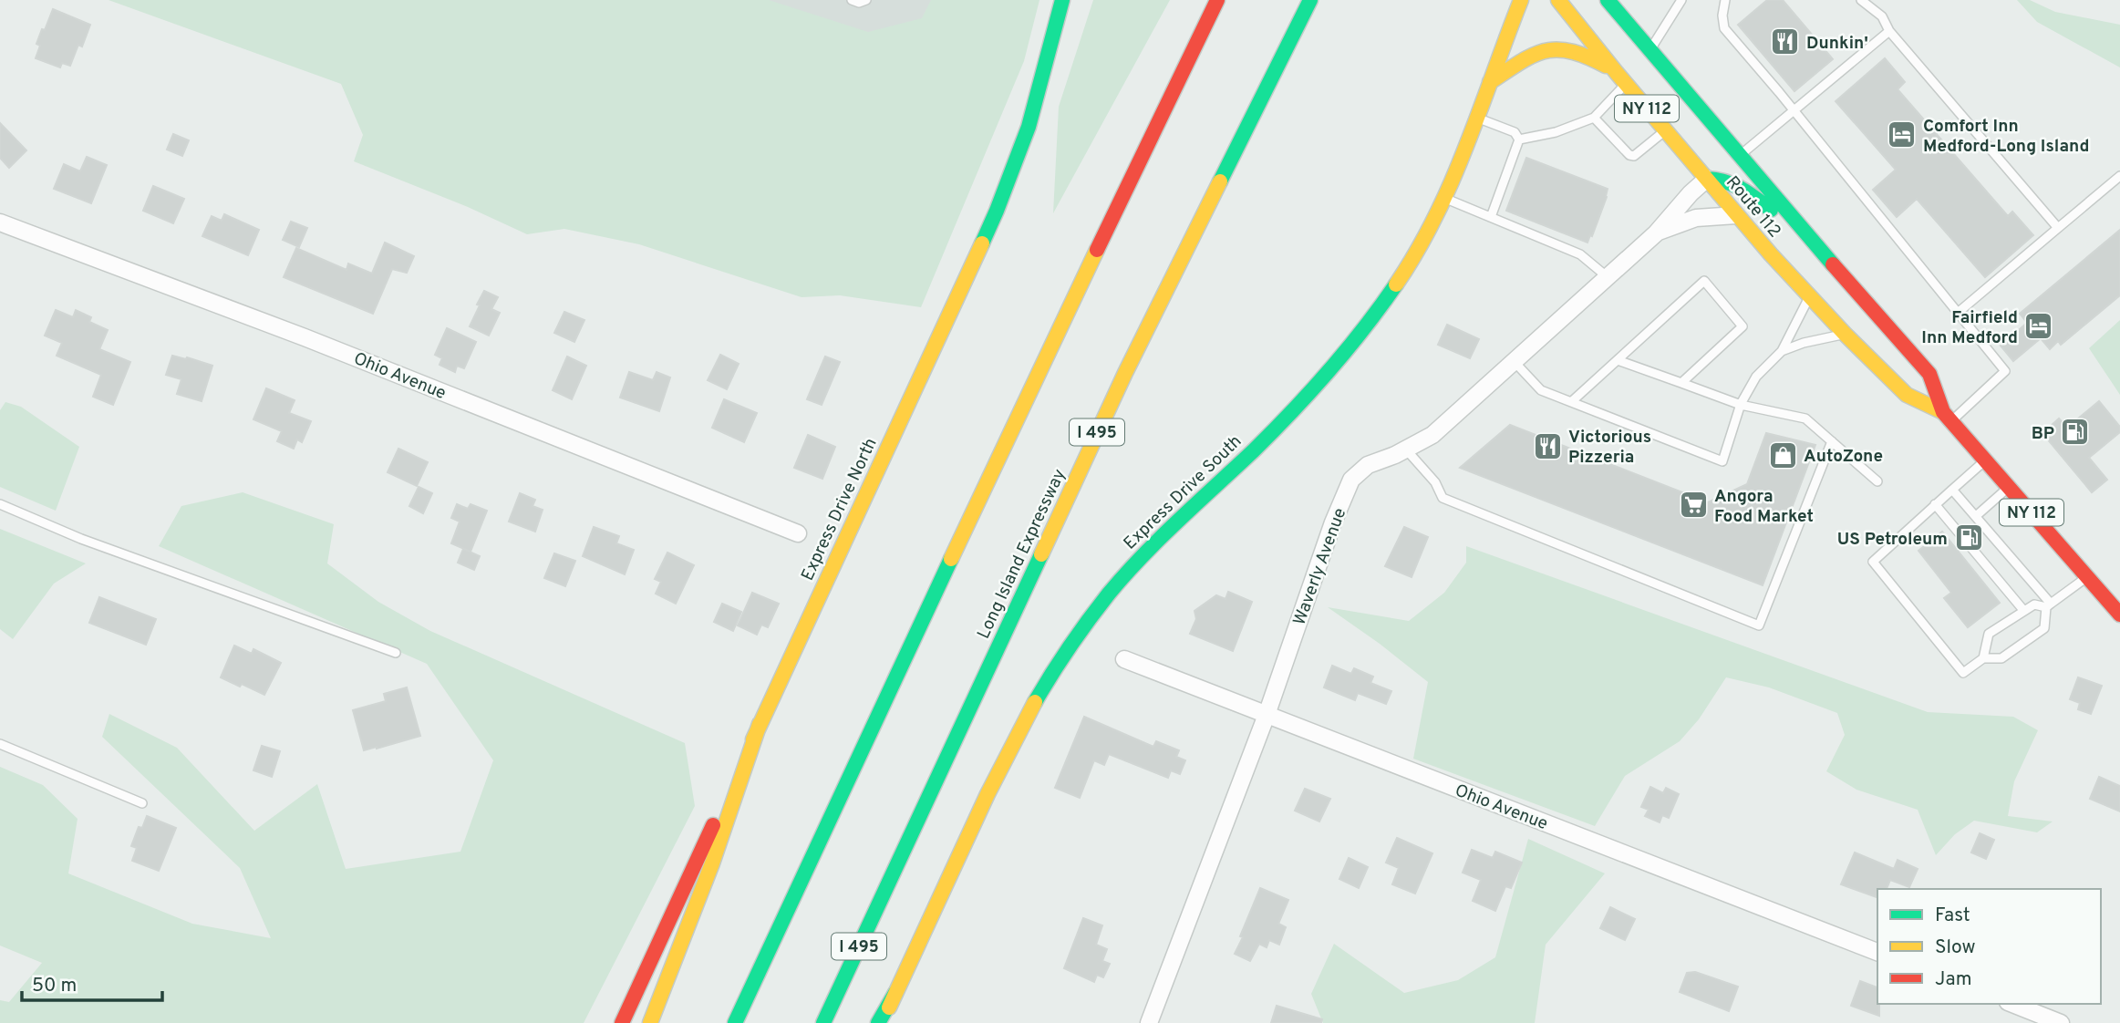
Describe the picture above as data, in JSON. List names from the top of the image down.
{
  "streets": {
    "main road": [
      "NY 112",
      "Route 112",
      "I 495",
      "Express Drive South",
      "Express Drive North",
      "Long Island Expressway"
    ],
    "street": ["Ohio Avenue", "Waverly Avenue"]
  },
  "crossings": [
    ["Route 112", "Waverly Avenue"],
    ["Ohio Avenue", "Waverly Avenue"]
  ],
  "places": {
    "restaurant": ["Dunkin'", "Victorious Pizzeria"],
    "hotel": ["Comfort Inn Medford-Long Island", "Fairfield Inn Medford"],
    "fuel station": ["BP", "US Petroleum"],
    "shop": ["AutoZone"],
    "supermarket": ["Angora Food Market"]
  },
  "legend": ["Fast", "Slow", "Jam"],
  "scale_bar": "50 m"
}
